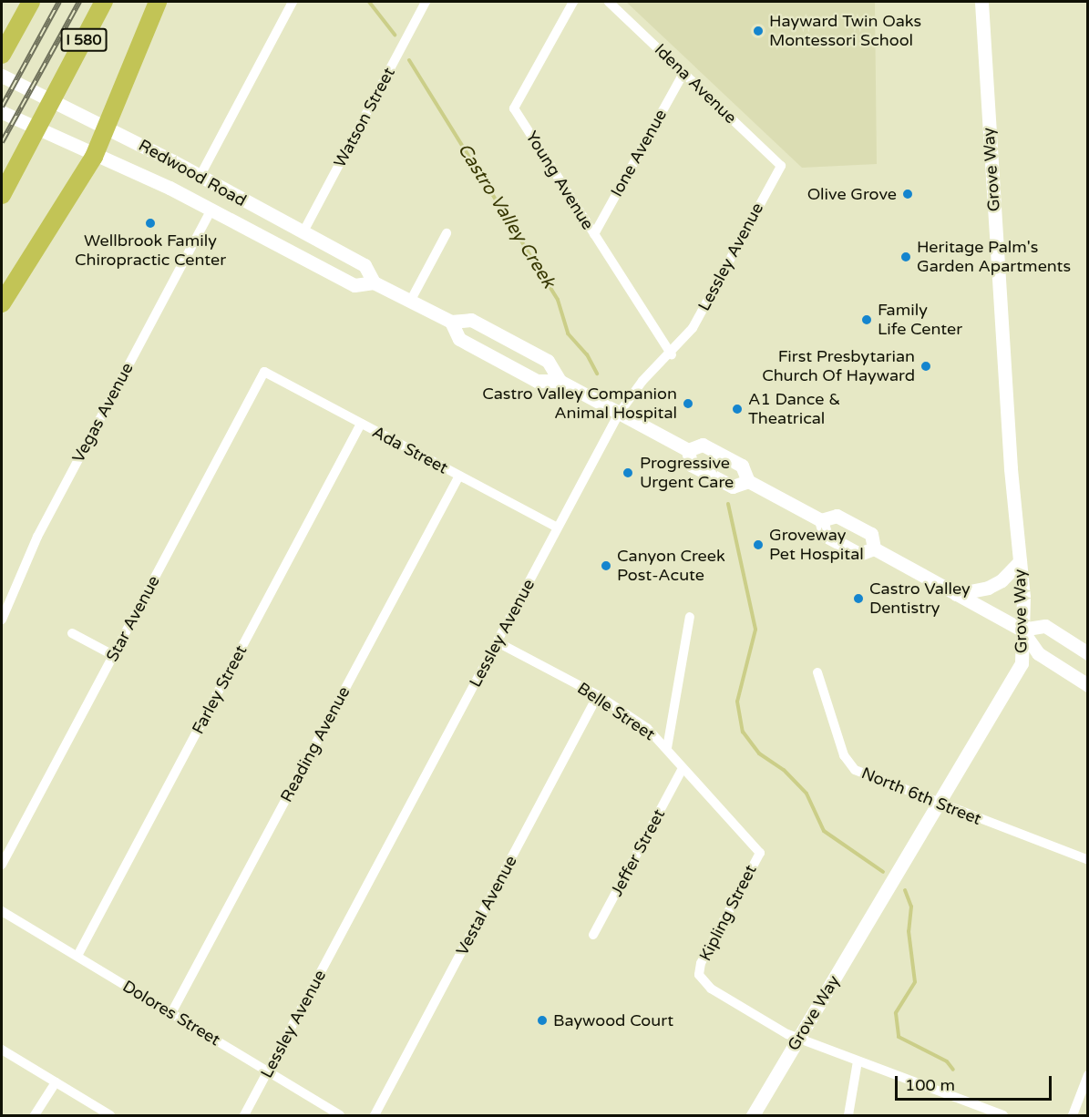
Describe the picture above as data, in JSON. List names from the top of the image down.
{
  "streets": {
    "highway": ["I 580"],
    "main road": ["Grove Way", "Redwood Road"],
    "street": [
      "Idena Avenue",
      "Watson Street",
      "Ione Avenue",
      "Young Avenue",
      "Lessley Avenue",
      "Vegas Avenue",
      "Ada Street",
      "Star Avenue",
      "Farley Street",
      "Belle Street",
      "Reading Avenue",
      "North 6th Street",
      "Jeffer Street",
      "Vestal Avenue",
      "Kipling Street",
      "Dolores Street"
    ]
  },
  "crossings": [
    ["Idena Avenue", "Ione Avenue"],
    ["Idena Avenue", "Lessley Avenue"],
    ["Watson Street", "Redwood Road"],
    ["Ione Avenue", "Young Avenue"],
    ["Grove Way", "Redwood Road"],
    ["Grove Way", "North 6th Street"],
    ["Grove Way", "Kipling Street"],
    ["Redwood Road", "Lessley Avenue"],
    ["Redwood Road", "Vegas Avenue"],
    ["Young Avenue", "Lessley Avenue"],
    ["Lessley Avenue", "Ada Street"],
    ["Lessley Avenue", "Belle Street"],
    ["Lessley Avenue", "Dolores Street"],
    ["Ada Street", "Star Avenue"],
    ["Ada Street", "Farley Street"],
    ["Ada Street", "Reading Avenue"],
    ["Farley Street", "Dolores Street"],
    ["Belle Street", "Jeffer Street"],
    ["Belle Street", "Vestal Avenue"],
    ["Belle Street", "Kipling Street"],
    ["Reading Avenue", "Dolores Street"]
  ],
  "water": ["Castro Valley Creek"],
  "places": [
    "Hayward Twin Oaks Montessori School",
    "Olive Grove",
    "Wellbrook Family Chiropractic Center",
    "Heritage Palm's Garden Apartments",
    "Family Life Center",
    "First Presbytarian Church Of Hayward",
    "Castro Valley Companion Animal Hospital",
    "A1 Dance & Theatrical",
    "Progressive Urgent Care",
    "Groveway Pet Hospital",
    "Canyon Creek Post-Acute",
    "Castro Valley Dentistry",
    "Baywood Court"
  ],
  "scale_bar": "100 m"
}
